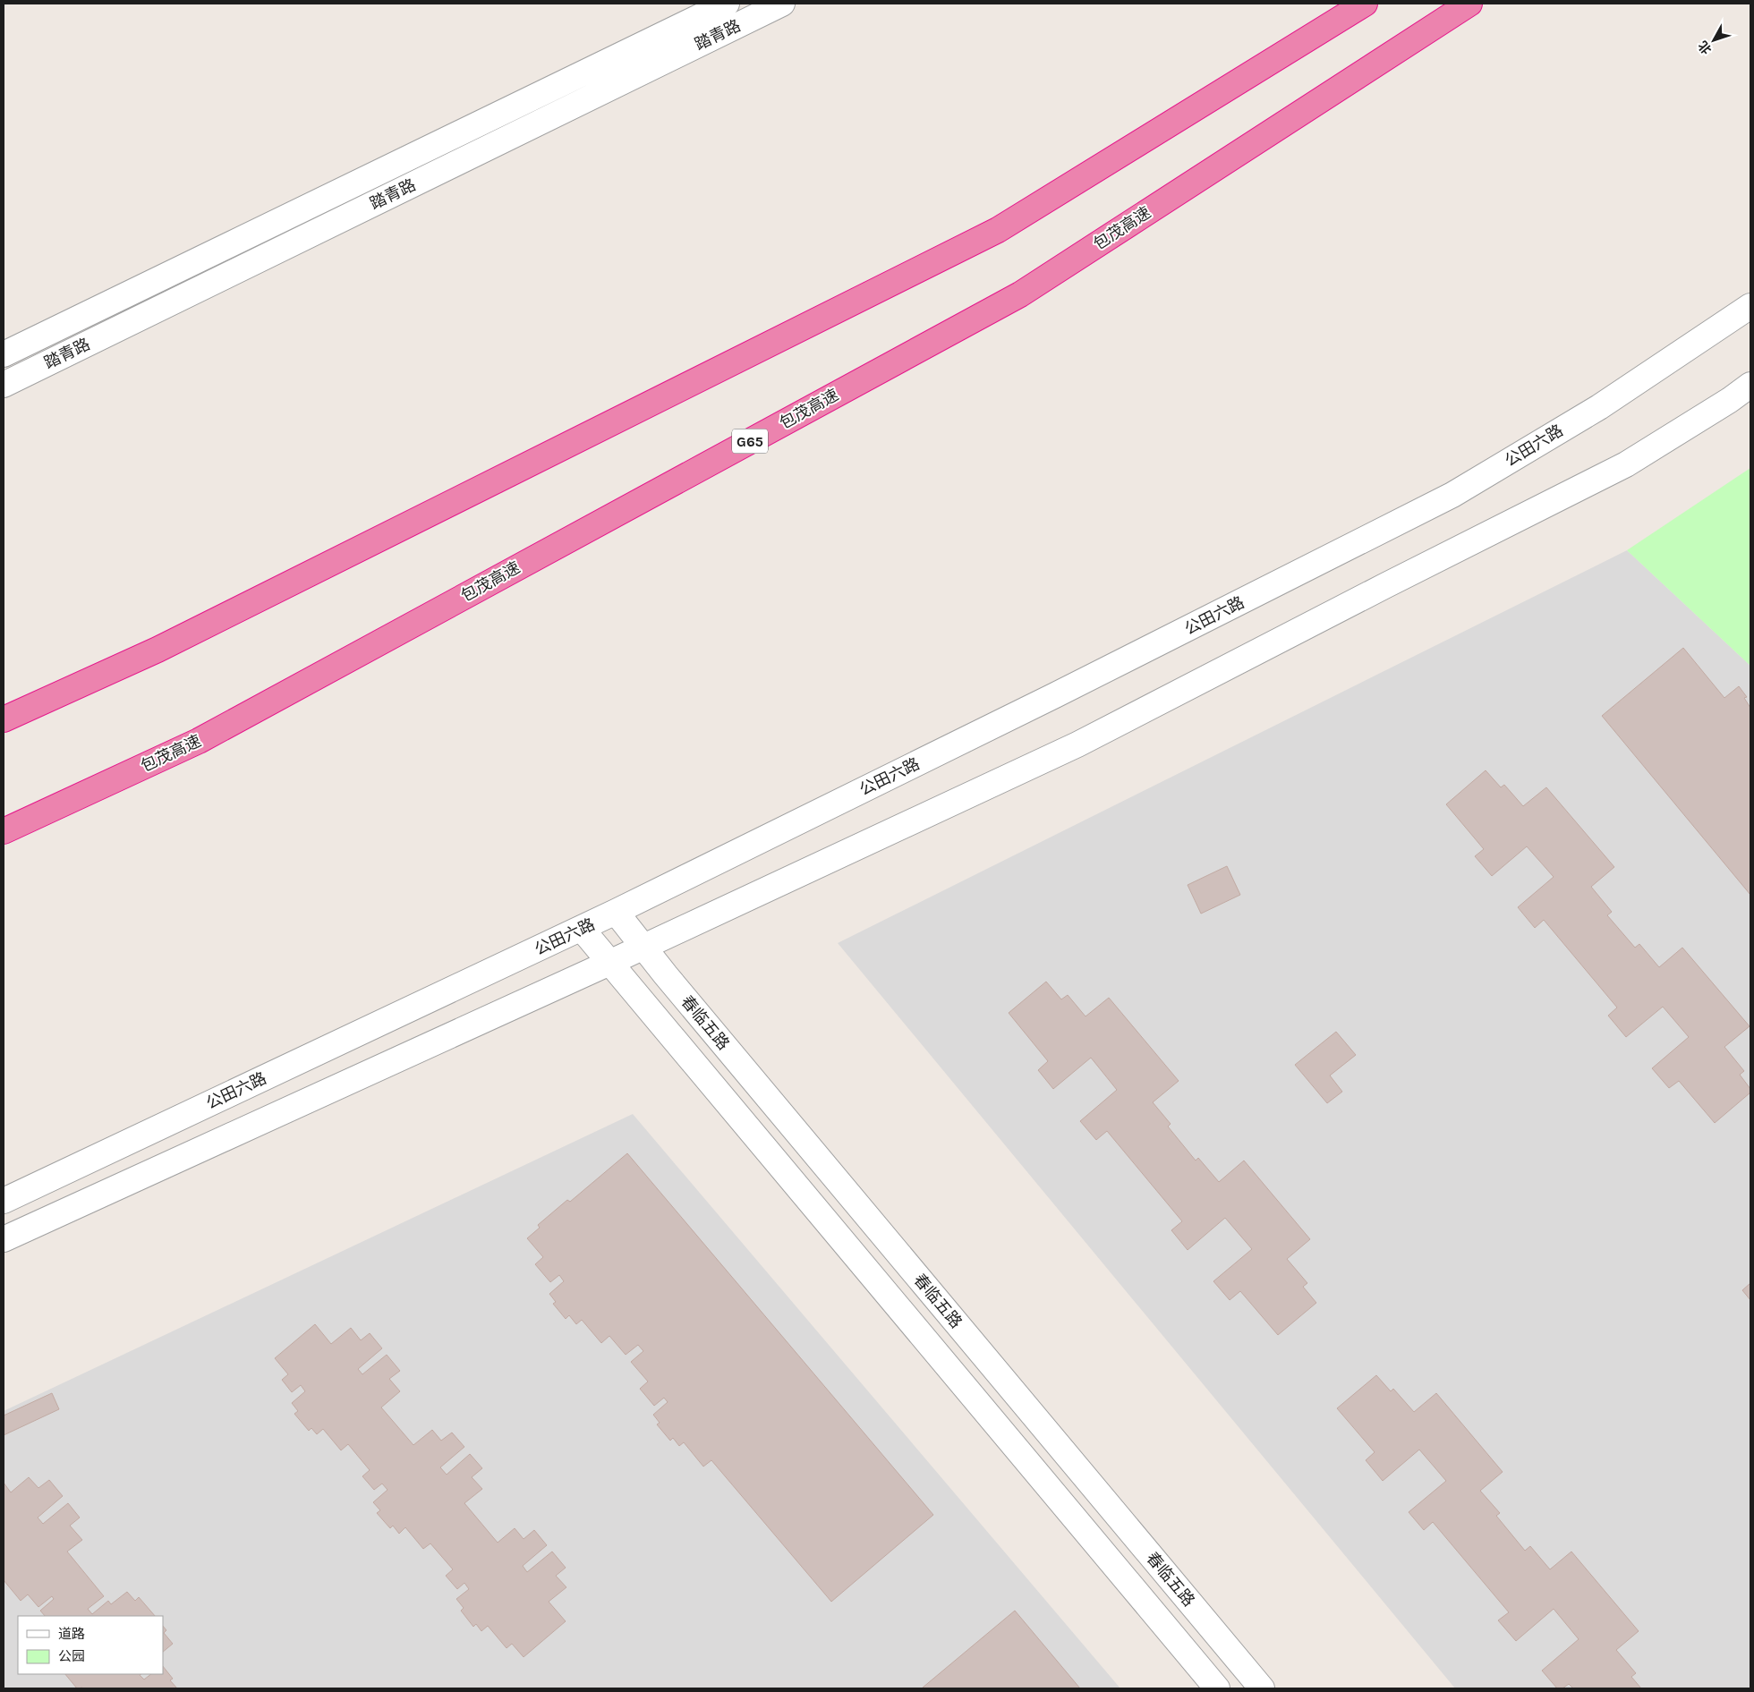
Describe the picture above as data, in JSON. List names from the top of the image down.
{
  "streets": {
    "highway": ["包茂高速", "G65"],
    "street": ["踏青路", "公田六路", "春临五路"]
  },
  "crossings": [
    ["公田六路", "春临五路"]
  ],
  "legend": ["道路", "公园"],
  "north": "bottom left"
}
